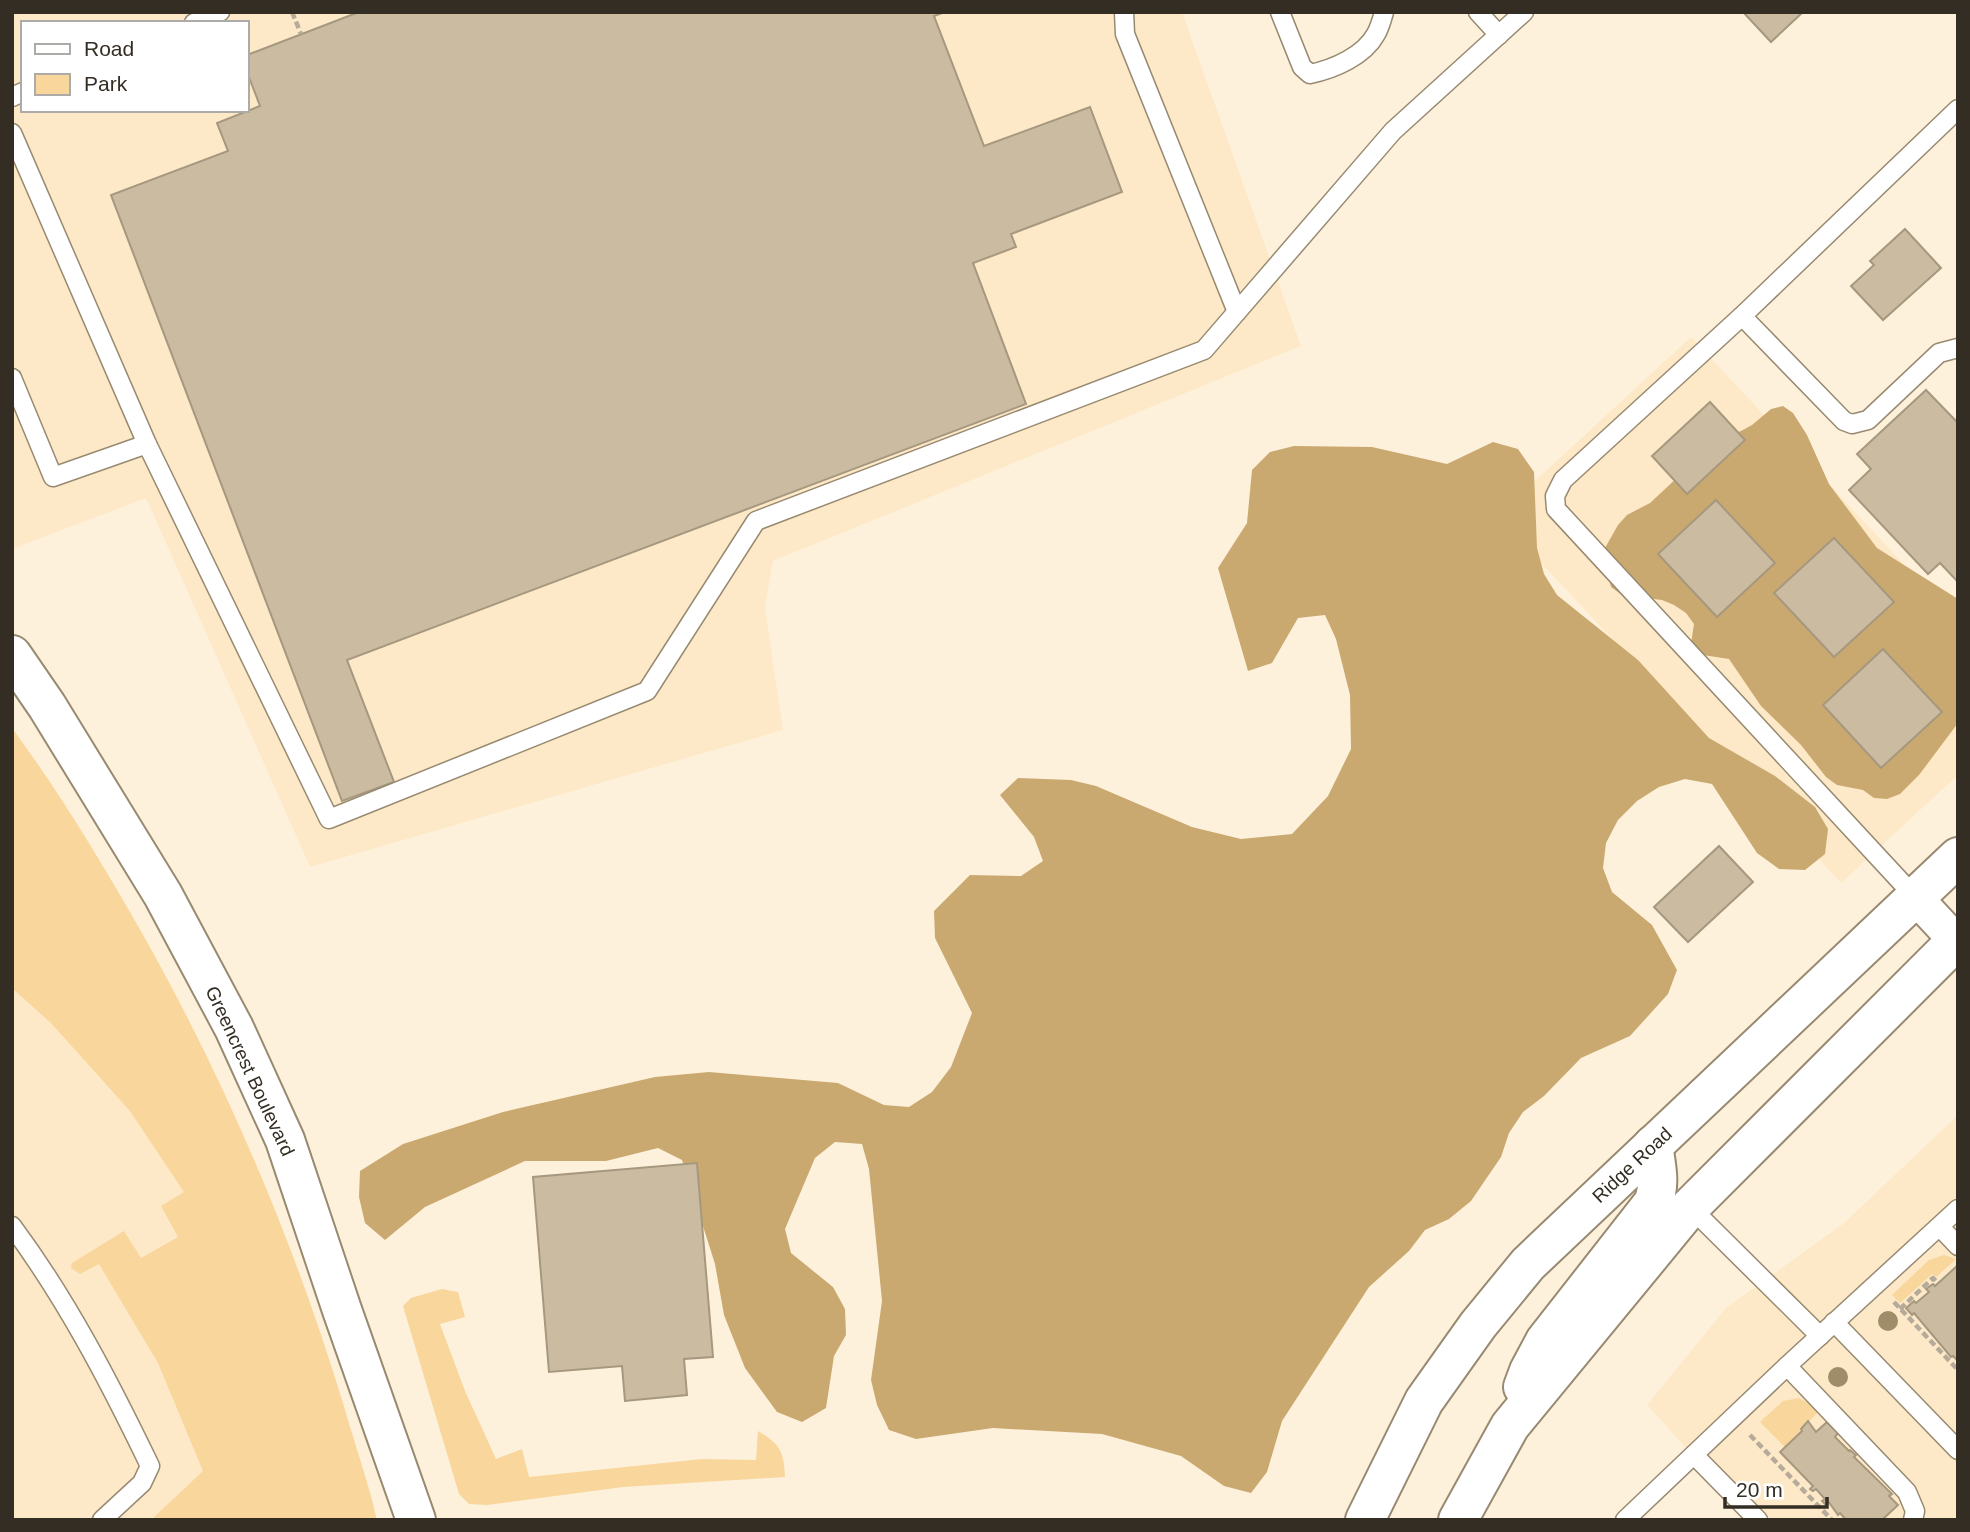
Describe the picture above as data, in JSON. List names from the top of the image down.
{
  "streets": {
    "main road": ["Greencrest Boulevard", "Ridge Road"]
  },
  "legend": ["Road", "Park"],
  "scale_bar": "20 m"
}
